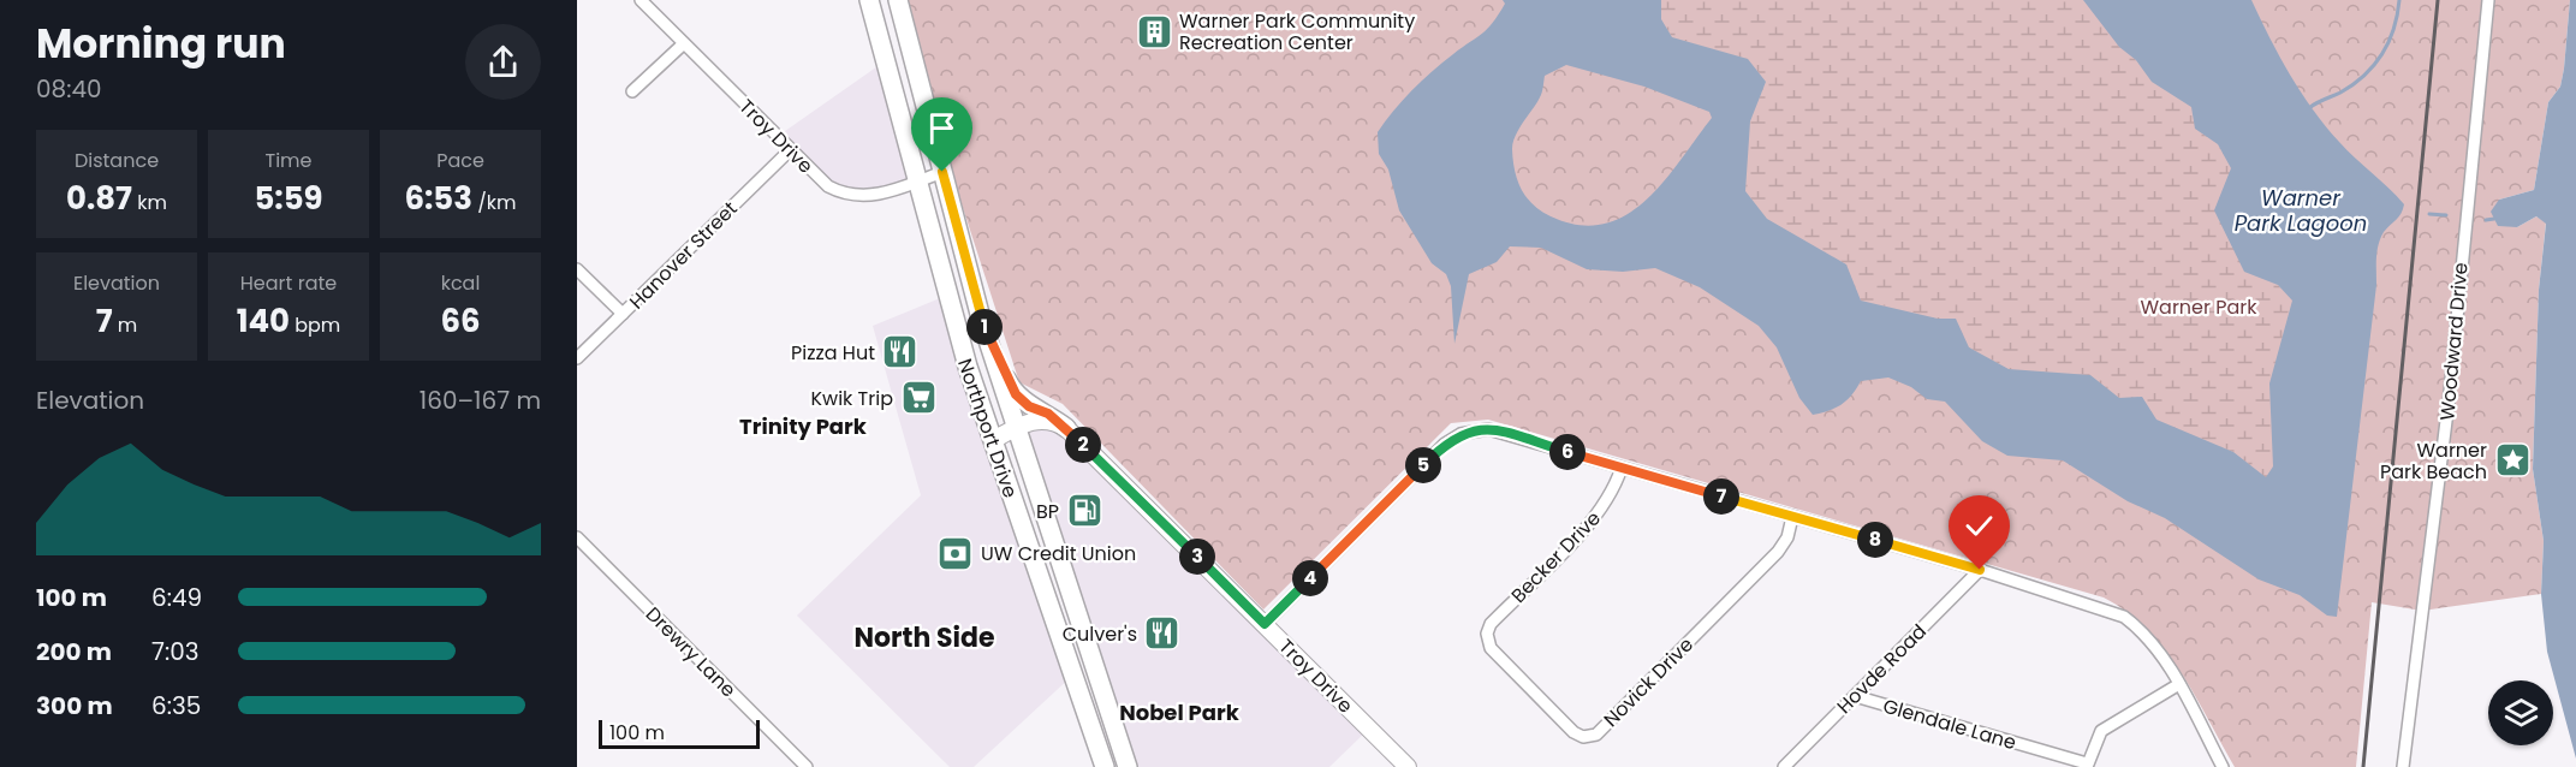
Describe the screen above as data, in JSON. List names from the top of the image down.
{
  "streets": {
    "main road": ["Northport Drive"],
    "street": [
      "Troy Drive",
      "Hanover Street",
      "Woodward Drive",
      "Becker Drive",
      "Drewry Lane",
      "Hovde Road",
      "Novick Drive",
      "Glendale Lane"
    ]
  },
  "crossings": [
    ["Troy Drive", "Hanover Street"],
    ["Troy Drive", "Northport Drive"],
    ["Becker Drive", "Novick Drive"],
    ["Hovde Road", "Glendale Lane"]
  ],
  "districts": ["Trinity Park", "North Side", "Nobel Park"],
  "water": ["Warner Park Lagoon"],
  "parks": ["Warner Park"],
  "places": {
    "building": ["Warner Park Community Recreation Center"],
    "restaurant": ["Pizza Hut", "Culver's"],
    "supermarket": ["Kwik Trip"],
    "place": ["Warner Park Beach"],
    "fuel station": ["BP"],
    "bank": ["UW Credit Union"]
  },
  "scale_bar": "100 m",
  "page": {
    "heading": ["Morning run", "08:40"],
    "stats": [
      ["Distance", "0.87 km"],
      ["Time", "5:59"],
      ["Pace", "6:53 /km"],
      ["Elevation", "7 m"],
      ["Heart rate", "140 bpm"],
      ["kcal", "66"]
    ],
    "pins": [
      "1",
      "2",
      "6",
      "5",
      "7",
      "8",
      "3",
      "4"
    ],
    "chart": ["Elevation", "160–167 m"],
    "list": [
      {
        "name": "100 m",
        "note": "6:49"
      },
      {
        "name": "200 m",
        "note": "7:03"
      },
      {
        "name": "300 m",
        "note": "6:35"
      }
    ],
    "scale": "100 m"
  }
}
